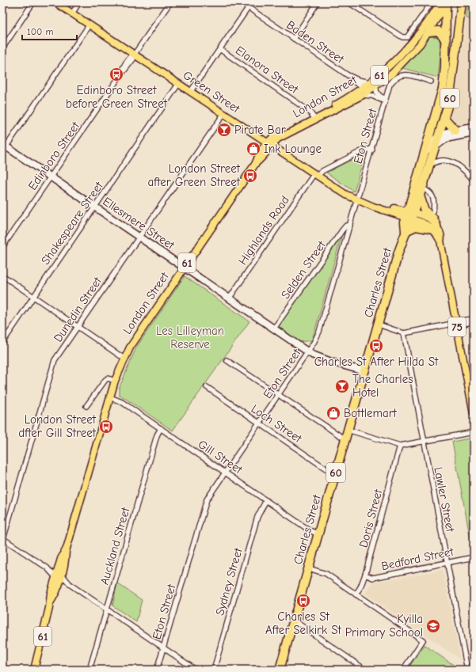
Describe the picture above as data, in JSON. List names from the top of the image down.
{
  "streets": {
    "highway": ["60", "Charles Street"],
    "main road": [
      "61",
      "Green Street",
      "London Street",
      "Ellesmere Street",
      "75"
    ],
    "street": [
      "Baden Street",
      "Elanora Street",
      "Eton Street",
      "Edinboro Street",
      "Shakespeare Street",
      "Highlands Road",
      "Selden Street",
      "Dunedin Street",
      "Loch Street",
      "Gill Street",
      "Lawler Street",
      "Doris Street",
      "Auckland Street",
      "Bedford Street",
      "Sydney Street"
    ]
  },
  "crossings": [
    ["Baden Street", "London Street"],
    ["Elanora Street", "London Street"],
    ["Green Street", "London Street"],
    ["Green Street", "Eton Street"],
    ["Green Street", "Edinboro Street"],
    ["Green Street", "Shakespeare Street"],
    ["Green Street", "Highlands Road"],
    ["Green Street", "Charles Street"],
    ["Green Street", "Dunedin Street"],
    ["Green Street", "75"],
    ["London Street", "60"],
    ["London Street", "Ellesmere Street"],
    ["London Street", "Gill Street"],
    ["60", "Charles Street"],
    ["Eton Street", "Ellesmere Street"],
    ["Eton Street", "Highlands Road"],
    ["Eton Street", "Selden Street"],
    ["Eton Street", "Loch Street"],
    ["Eton Street", "Gill Street"],
    ["Edinboro Street", "Ellesmere Street"],
    ["Shakespeare Street", "Ellesmere Street"],
    ["Ellesmere Street", "Highlands Road"],
    ["Ellesmere Street", "Selden Street"],
    ["Ellesmere Street", "Charles Street"],
    ["Ellesmere Street", "Dunedin Street"],
    ["Charles Street", "Loch Street"],
    ["Charles Street", "Gill Street"],
    ["Gill Street", "Auckland Street"],
    ["Gill Street", "Sydney Street"],
    ["Lawler Street", "Bedford Street"],
    ["Doris Street", "Bedford Street"]
  ],
  "parks": ["Les Lilleyman Reserve"],
  "places": {
    "bus stop": [
      "Edinboro Street before Green Street",
      "London Street after Green Street",
      "Charles St After Hilda St",
      "London Street dfter Gill Street",
      "Charles St After Selkirk St"
    ],
    "bar": ["Pirate Bar", "The Charles Hotel"],
    "shop": ["Ink Lounge", "Bottlemart"],
    "school or university": ["Kyilla Primary School"]
  },
  "scale_bar": "100 m"
}
